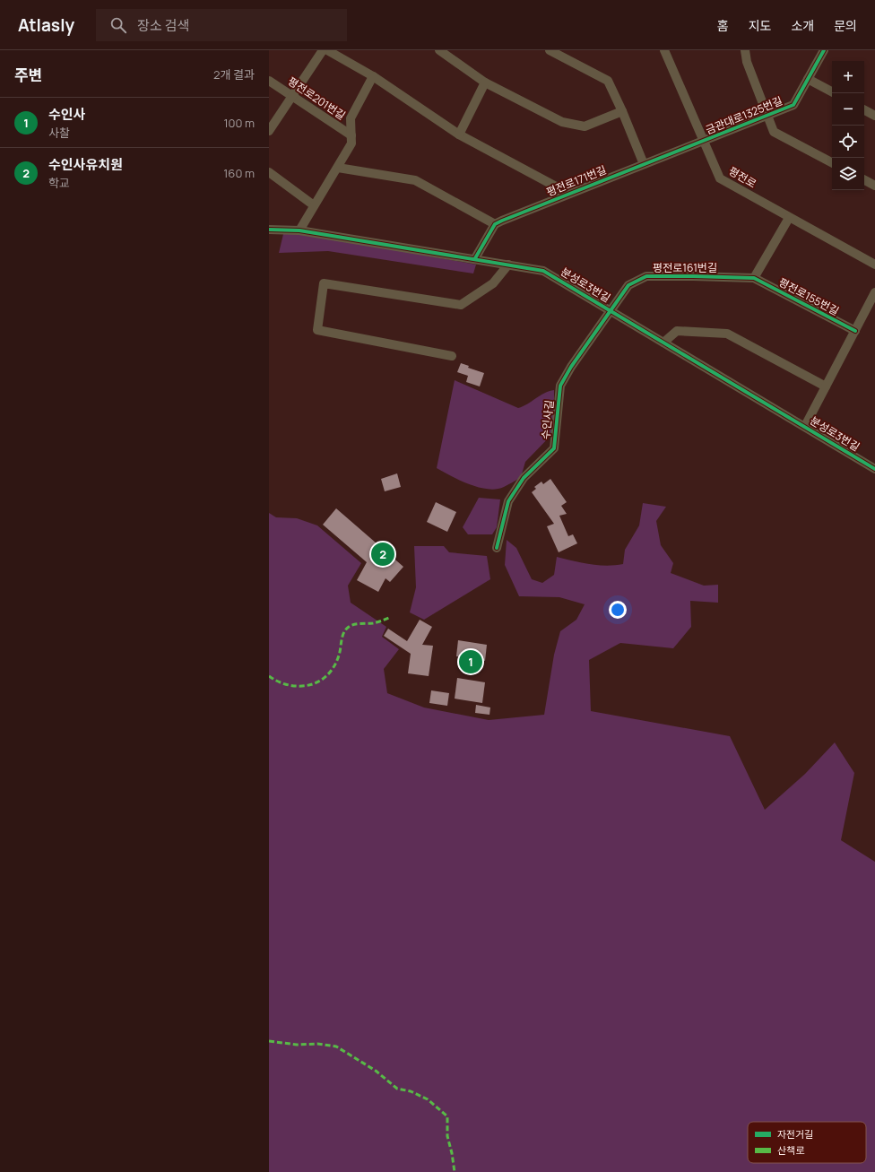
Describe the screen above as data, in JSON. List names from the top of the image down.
{
  "streets": {
    "street": [
      "평전로201번길",
      "금관대로1325번길",
      "평전로",
      "평전로171번길",
      "평전로161번길",
      "분성로3번길",
      "평전로155번길",
      "수인사길"
    ]
  },
  "crossings": [
    ["평전로201번길", "평전로171번길"],
    ["평전로201번길", "분성로3번길"],
    ["금관대로1325번길", "평전로"],
    ["금관대로1325번길", "평전로171번길"],
    ["평전로", "평전로171번길"],
    ["평전로161번길", "분성로3번길"],
    ["평전로161번길", "평전로155번길"],
    ["평전로161번길", "수인사길"],
    ["분성로3번길", "수인사길"]
  ],
  "legend": ["자전거길", "산책로"],
  "page": {
    "header": "Atlasly",
    "search": "장소 검색",
    "nav": [
      "홈",
      "지도",
      "소개",
      "문의"
    ],
    "heading": ["주변", "2개 결과"],
    "map_buttons": ["+", "−"],
    "list": [
      {
        "mark": "1",
        "name": "수인사",
        "note": "사찰",
        "value": "100 m"
      },
      {
        "mark": "2",
        "name": "수인사유치원",
        "note": "학교",
        "value": "160 m"
      }
    ],
    "pins": ["2", "1"]
  }
}
